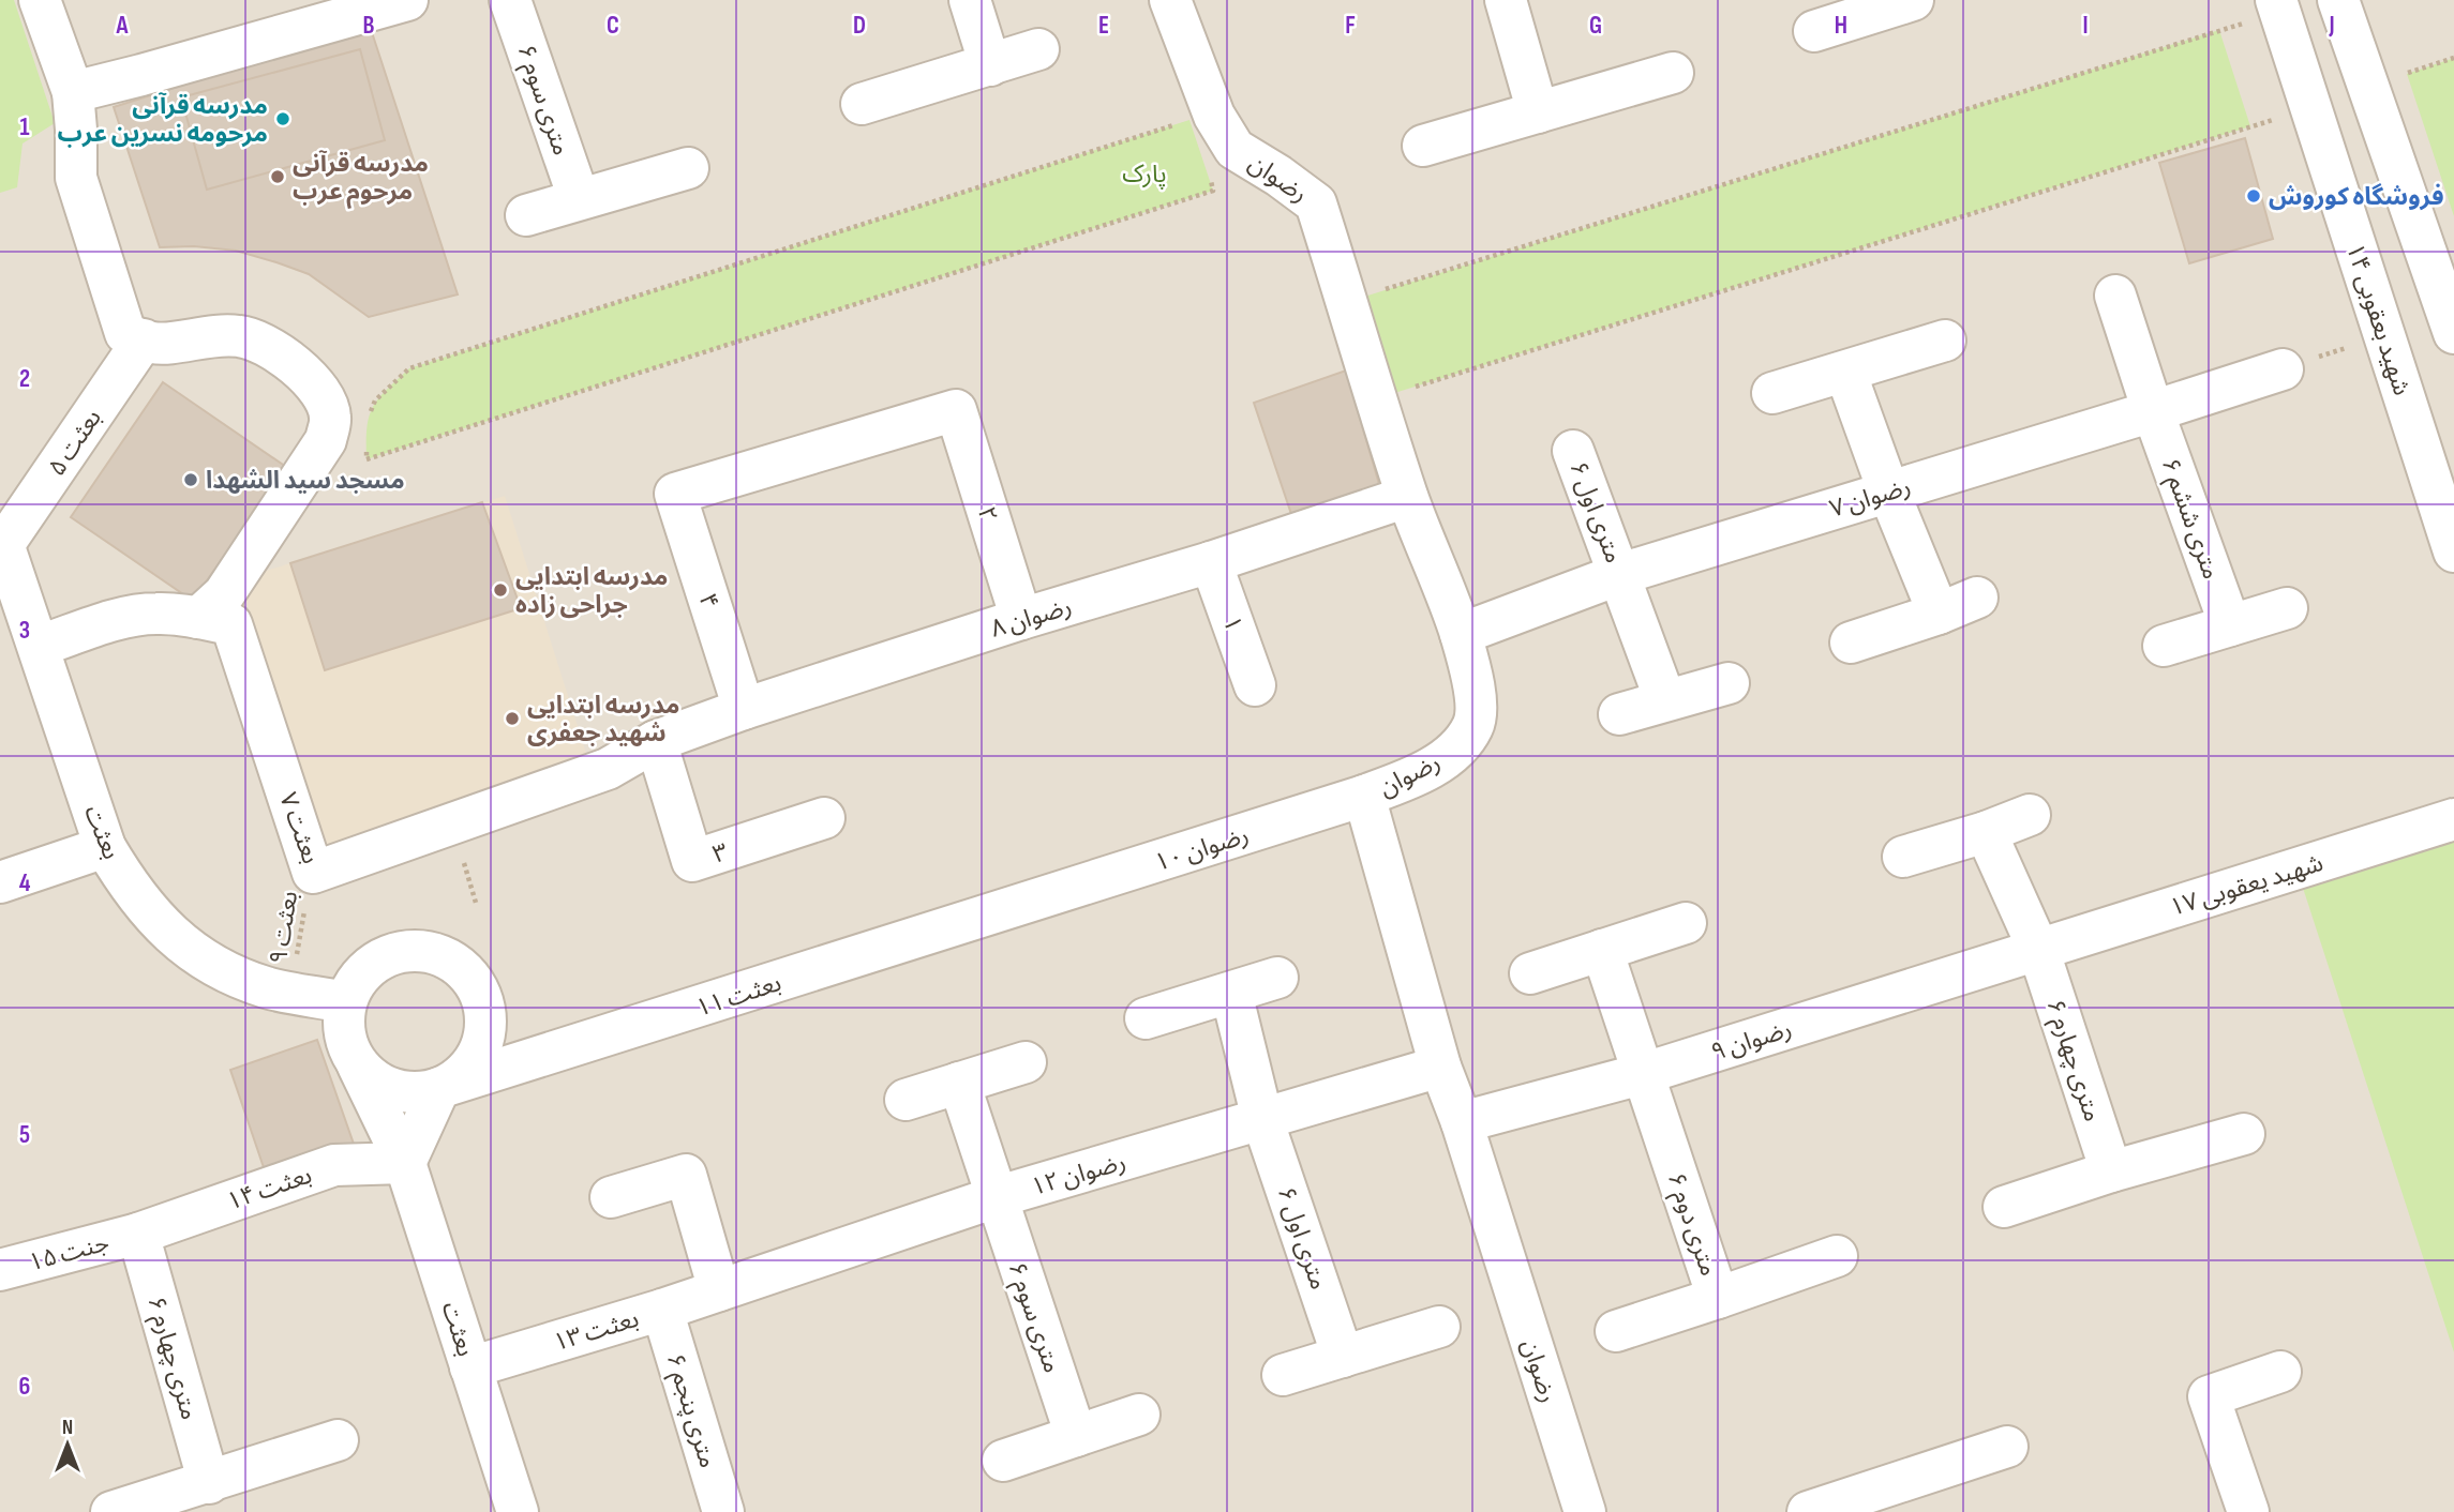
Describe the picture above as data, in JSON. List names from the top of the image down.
{
  "streets": {
    "street": [
      "۶ متری سوم",
      "رضوان",
      "شهید بعقوبی ۱۴",
      "بعثت ۵",
      "رضوان ۷",
      "۶ متری اول",
      "۲",
      "۶ متری ششم",
      "۴",
      "رضوان ۸",
      "۱",
      "بعثت ۷",
      "بعثت",
      "رضوان ۱۰",
      "۳",
      "شهید یعقوبی ۱۷",
      "بعثت ۱۱",
      "رضوان ۹",
      "۶ متری چهارم",
      "رضوان ۱۲",
      "بعثت ۱۴",
      "۶ متری دوم",
      "جنت ۱۵",
      "بعثت ۱۳",
      "۶ متری پنجم"
    ],
    "path": ["بعثت ۹"]
  },
  "crossings": [
    ["۶ متری سوم", "رضوان ۱۲"],
    ["رضوان", "رضوان ۷"],
    ["رضوان", "رضوان ۸"],
    ["رضوان", "رضوان ۱۰"],
    ["رضوان", "رضوان ۹"],
    ["رضوان", "رضوان ۱۲"],
    ["بعثت ۵", "بعثت"],
    ["رضوان ۷", "۶ متری اول"],
    ["رضوان ۷", "۶ متری ششم"],
    ["۶ متری اول", "رضوان ۱۲"],
    ["۲", "۴"],
    ["۲", "رضوان ۸"],
    ["۴", "رضوان ۸"],
    ["رضوان ۸", "۱"],
    ["رضوان ۸", "بعثت ۷"],
    ["رضوان ۸", "۳"],
    ["بعثت ۷", "بعثت"],
    ["بعثت ۷", "۳"],
    ["بعثت ۷", "بعثت ۹"],
    ["بعثت", "بعثت ۹"],
    ["بعثت", "بعثت ۱۱"],
    ["بعثت", "بعثت ۱۴"],
    ["بعثت", "بعثت ۱۳"],
    ["رضوان ۱۰", "بعثت ۱۱"],
    ["شهید یعقوبی ۱۷", "رضوان ۹"],
    ["شهید یعقوبی ۱۷", "۶ متری چهارم"],
    ["رضوان ۹", "۶ متری چهارم"],
    ["رضوان ۹", "۶ متری دوم"],
    ["۶ متری چهارم", "بعثت ۱۴"],
    ["۶ متری چهارم", "جنت ۱۵"],
    ["رضوان ۱۲", "بعثت ۱۳"],
    ["بعثت ۱۴", "جنت ۱۵"],
    ["بعثت ۱۳", "۶ متری پنجم"]
  ],
  "parks": ["پارک"],
  "places": [
    "مدرسه قرآنی مرحومه نسرین عرب",
    "مدرسه قرآنی مرحوم عرب",
    "فروشگاه کوروش",
    "مسجد سید الشهدا",
    "مدرسه ابتدایی جراحی زاده",
    "مدرسه ابتدایی شهید جعفری"
  ],
  "north": "top",
  "grid": {
    "columns": [
      "A",
      "B",
      "C",
      "D",
      "E",
      "F",
      "G",
      "H",
      "I",
      "J"
    ],
    "rows": [
      "1",
      "2",
      "3",
      "4",
      "5",
      "6"
    ]
  }
}
